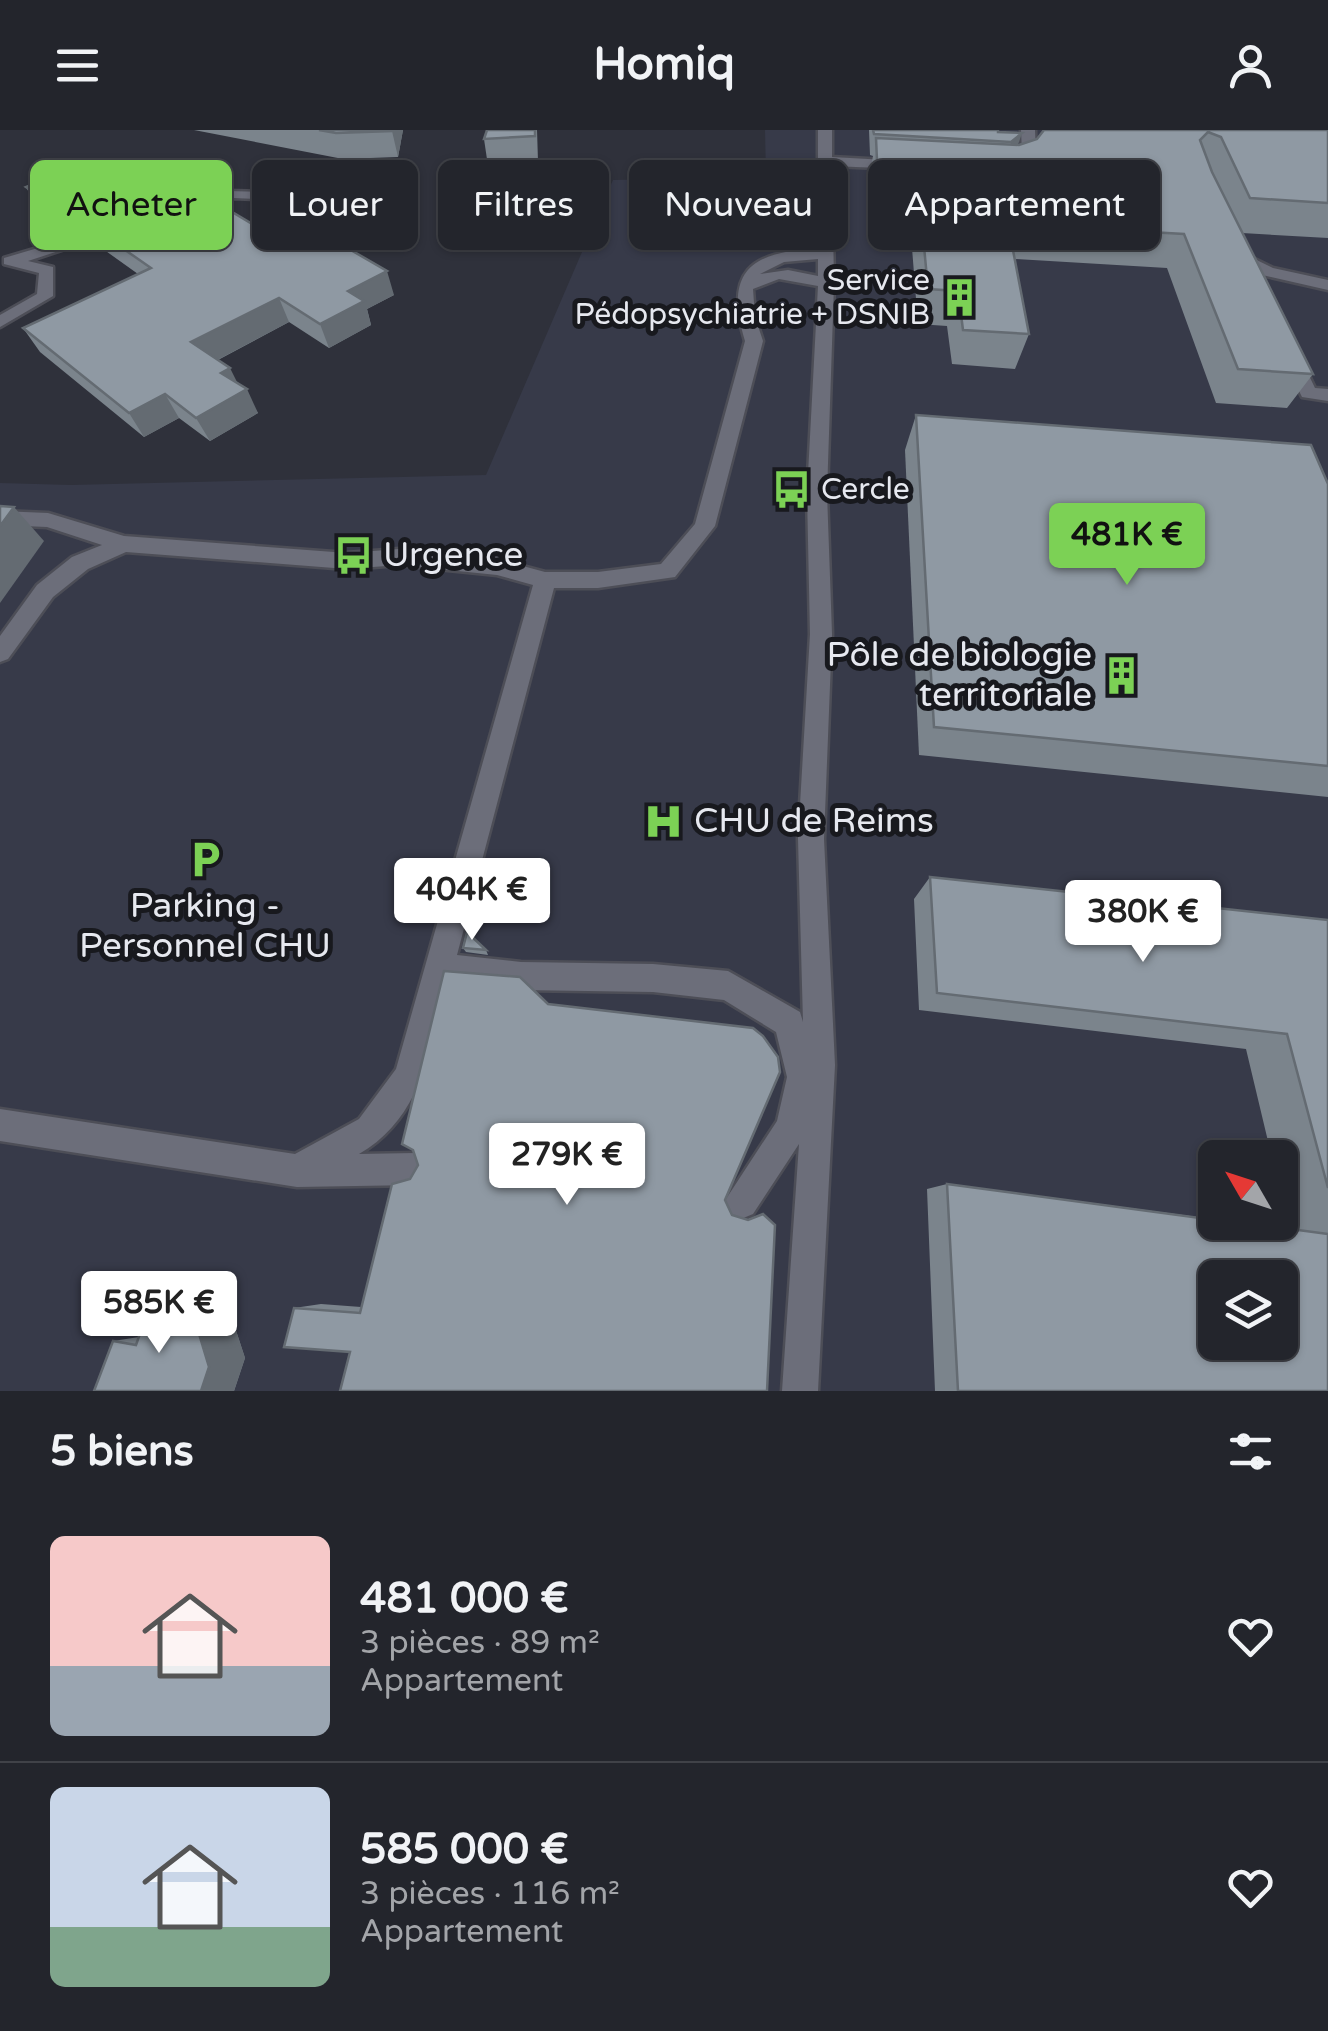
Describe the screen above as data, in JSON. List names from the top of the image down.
{
  "places": {
    "building": ["Service Pédopsychiatrie + DSNIB", "Pôle de biologie territoriale"],
    "bus stop": ["Cercle", "Urgence"],
    "hospital": ["CHU de Reims"],
    "parking": ["Parking - Personnel CHU"]
  },
  "north": "top left",
  "page": {
    "header": "Homiq",
    "chip": [
      "Acheter",
      "Louer",
      "Filtres",
      "Nouveau",
      "Appartement"
    ],
    "price": [
      "481K €",
      "404K €",
      "380K €",
      "279K €",
      "585K €"
    ],
    "heading": "5 biens",
    "list": [
      {
        "name": "481 000 €",
        "note": "3 pièces · 89 m² · Appartement"
      },
      {
        "name": "585 000 €",
        "note": "3 pièces · 116 m² · Appartement"
      }
    ]
  }
}
